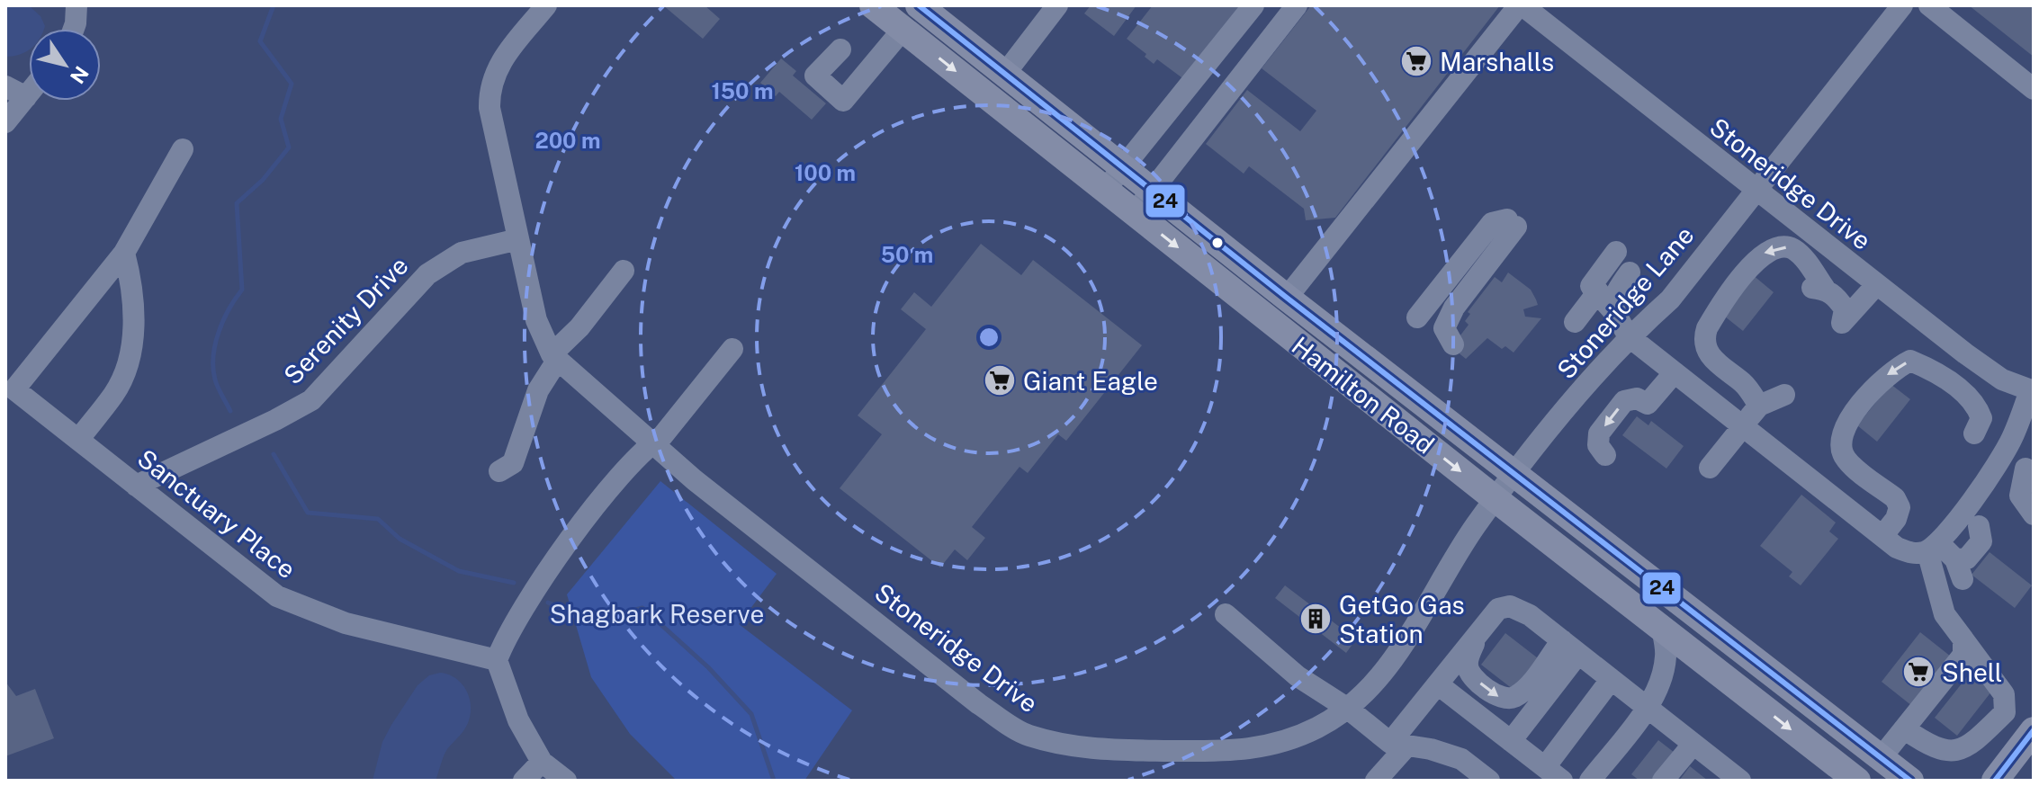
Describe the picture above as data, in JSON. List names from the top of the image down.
{
  "streets": {
    "main road": ["Hamilton Road"],
    "street": [
      "Stoneridge Drive",
      "Stoneridge Lane",
      "Serenity Drive",
      "Sanctuary Place"
    ]
  },
  "crossings": [
    ["Stoneridge Drive", "Stoneridge Lane"],
    ["Stoneridge Drive", "Hamilton Road"],
    ["Stoneridge Lane", "Hamilton Road"],
    ["Serenity Drive", "Sanctuary Place"]
  ],
  "parks": ["Shagbark Reserve"],
  "places": {
    "supermarket": ["Marshalls", "Giant Eagle", "Shell"],
    "building": ["GetGo Gas Station"]
  },
  "lines": ["transit line 24"],
  "north": "bottom right",
  "rings": [
    "150 m",
    "200 m",
    "100 m",
    "50 m"
  ]
}
